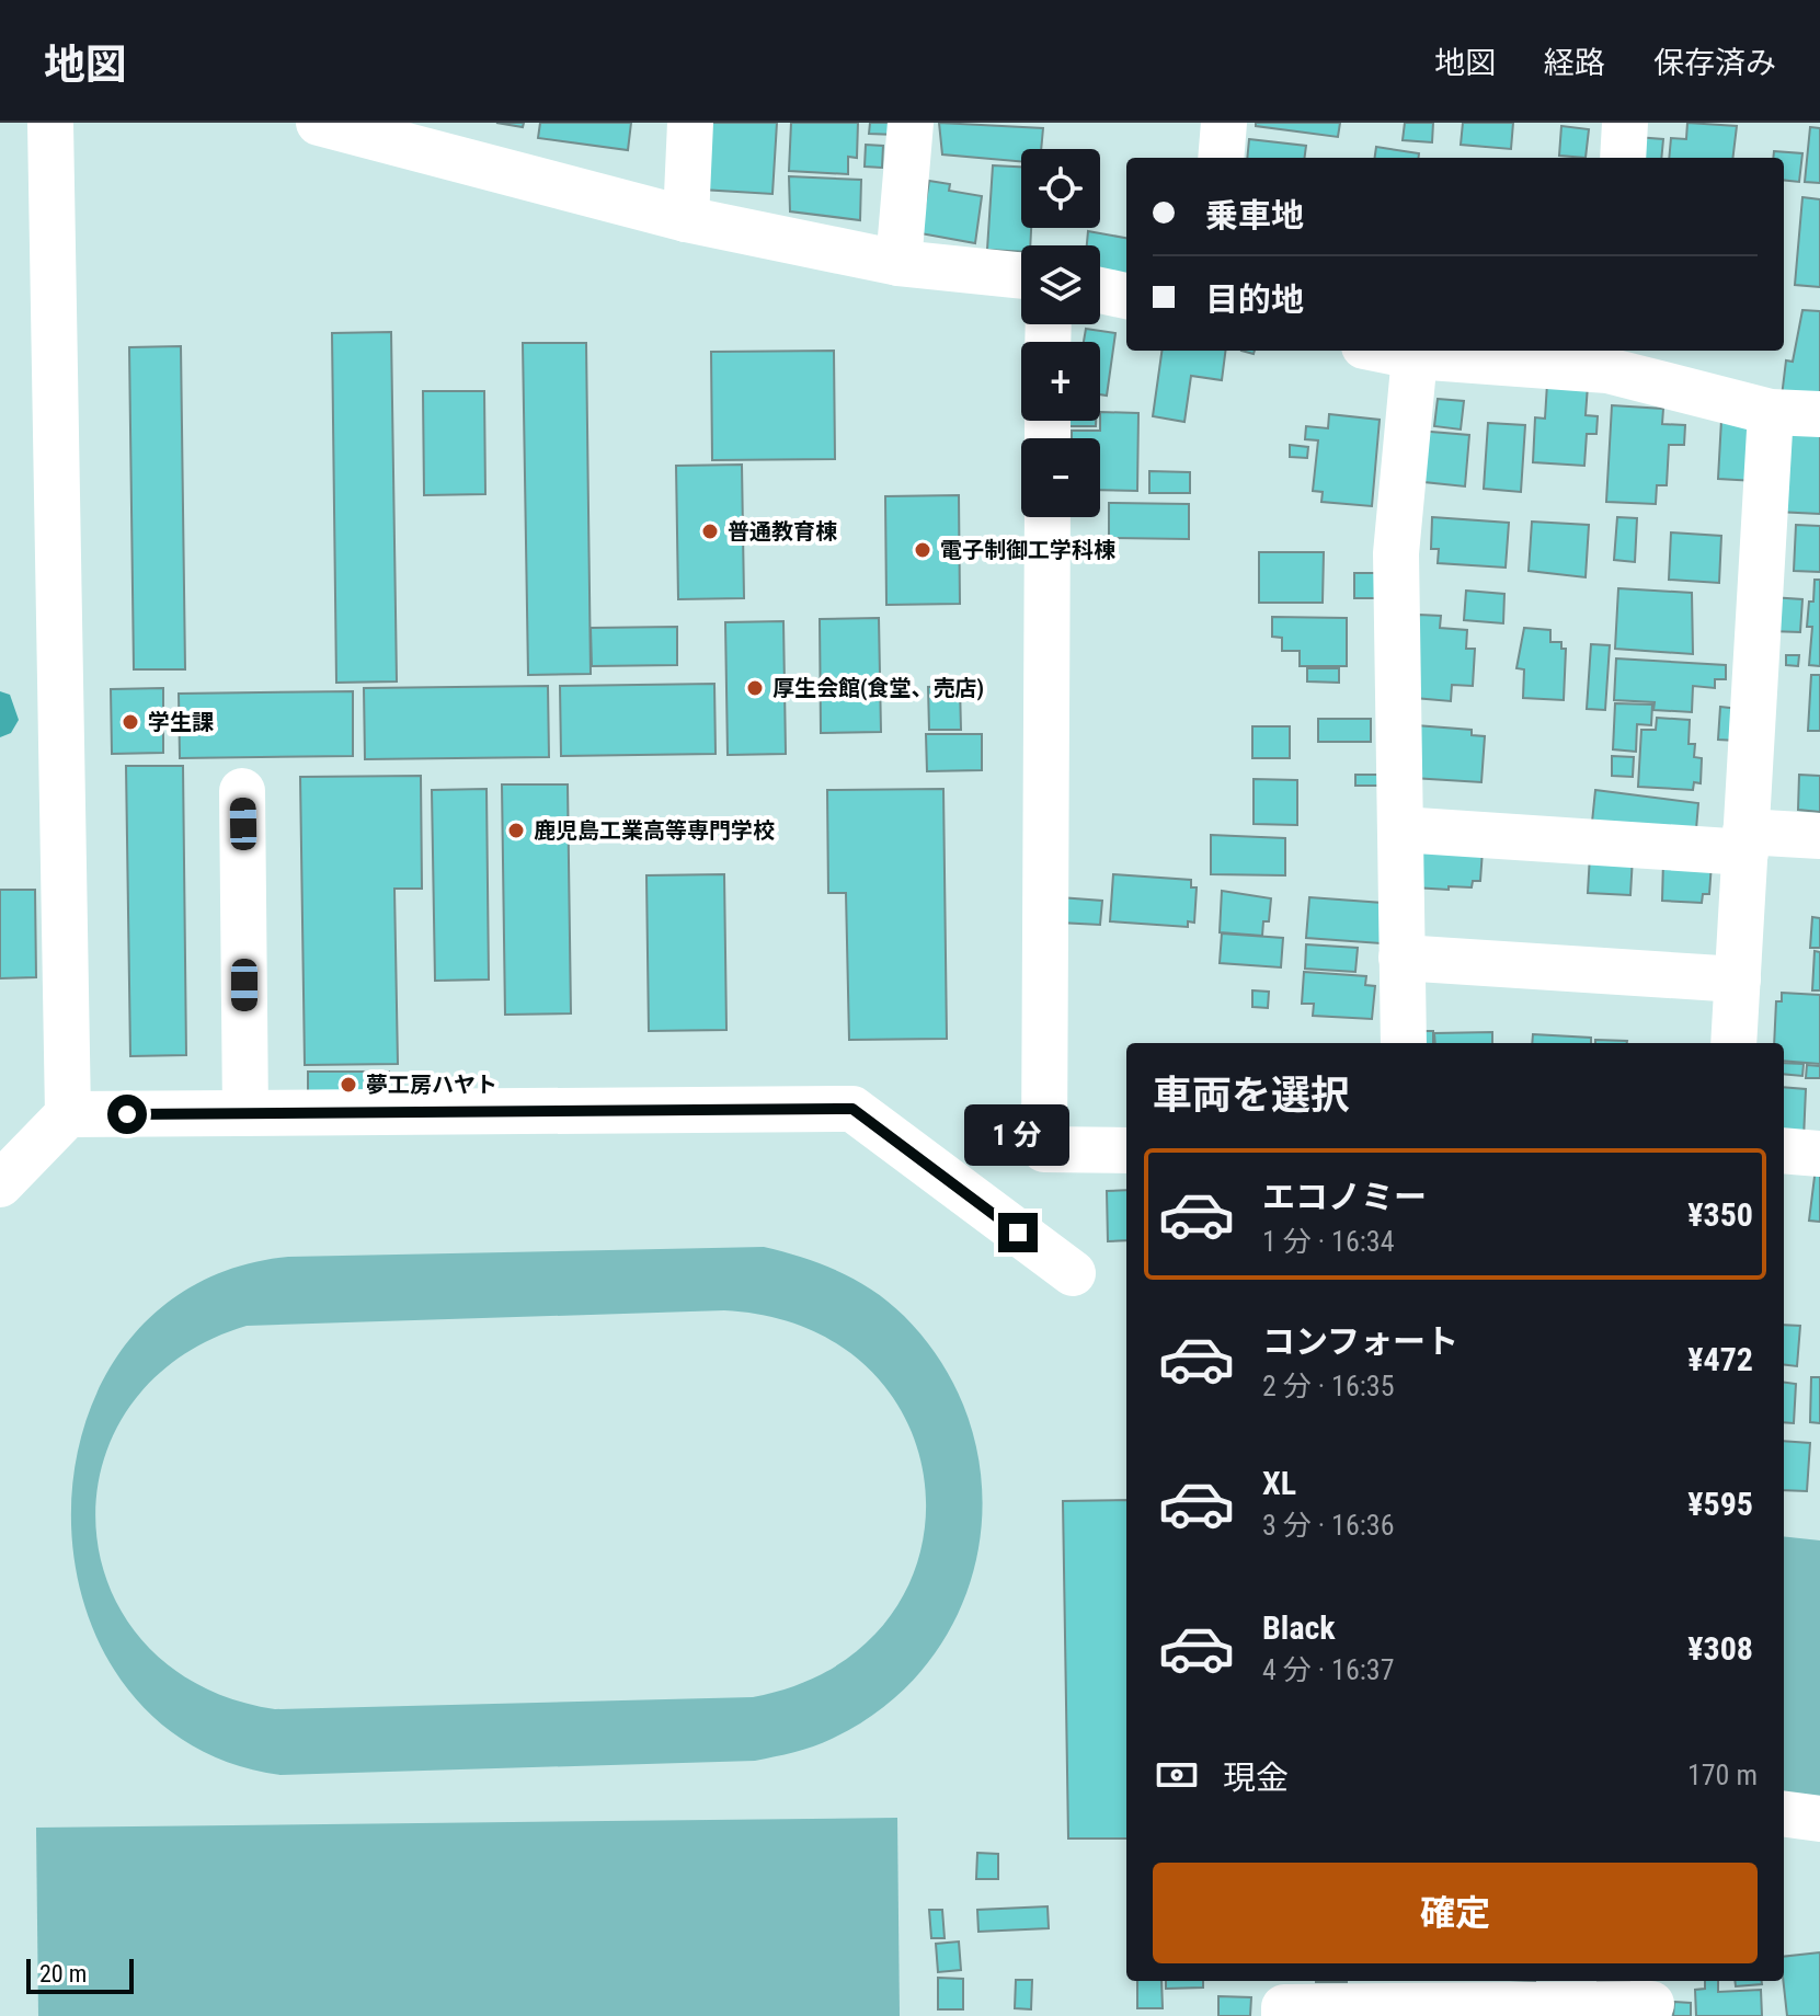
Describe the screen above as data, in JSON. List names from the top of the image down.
{
  "places": [
    "普通教育棟",
    "電子制御工学科棟",
    "厚生会館(食堂、売店)",
    "学生課",
    "鹿児島工業高等専門学校",
    "夢工房ハヤト"
  ],
  "scale_bar": "20 m",
  "page": {
    "header": "地図",
    "nav": ["地図", "経路", "保存済み"],
    "map_buttons": ["+", "−"],
    "banner": ["乗車地", "目的地"],
    "heading": "車両を選択",
    "bubble": "1 分",
    "list": [
      {
        "name": "エコノミー",
        "note": "1 分 · 16:34",
        "value": "¥350"
      },
      {
        "name": "コンフォート",
        "note": "2 分 · 16:35",
        "value": "¥472"
      },
      {
        "name": "XL",
        "note": "3 分 · 16:36",
        "value": "¥595"
      },
      {
        "name": "Black",
        "note": "4 分 · 16:37",
        "value": "¥308"
      }
    ],
    "pay": ["現金", "170 m"],
    "buttons": "確定",
    "scale": "20 m"
  }
}
